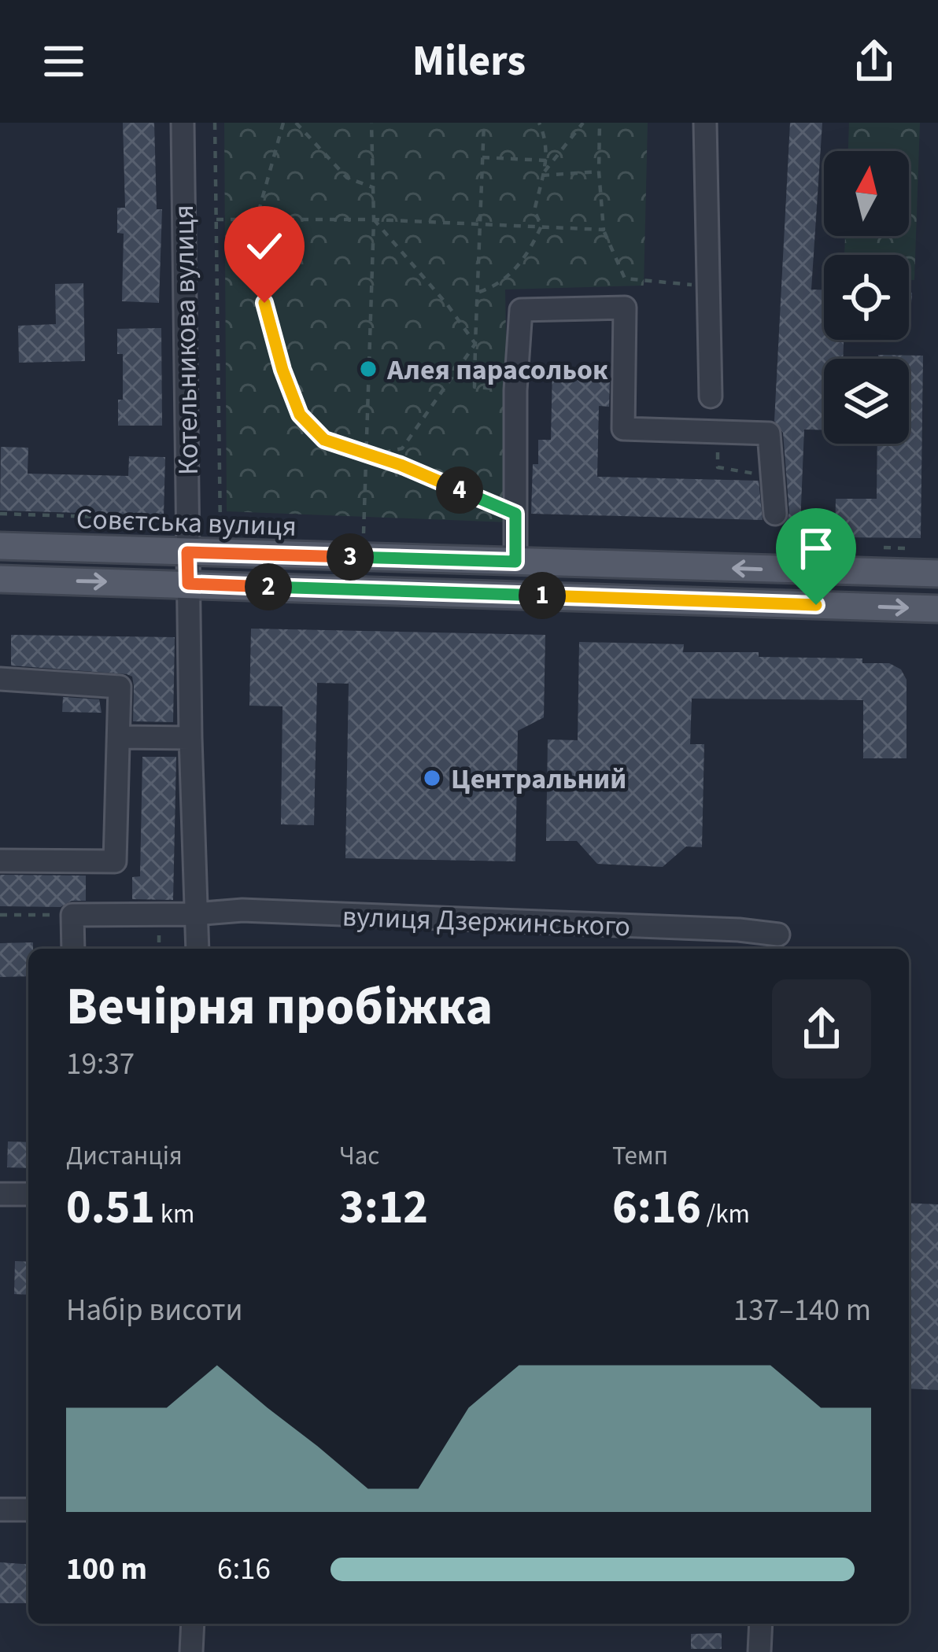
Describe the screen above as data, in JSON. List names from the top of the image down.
{
  "streets": {
    "main road": ["Совєтська вулиця"],
    "street": ["Котельникова вулиця", "вулиця Дзержинського"]
  },
  "crossings": [
    ["Котельникова вулиця", "Совєтська вулиця"],
    ["Котельникова вулиця", "вулиця Дзержинського"]
  ],
  "places": ["Алея парасольок", "Центральний"],
  "north": "top",
  "page": {
    "header": "Milers",
    "pins": [
      "4",
      "3",
      "2",
      "1"
    ],
    "heading": ["Вечірня пробіжка", "19:37"],
    "stats": [
      ["Дистанція", "0.51 km"],
      ["Час", "3:12"],
      ["Темп", "6:16 /km"]
    ],
    "chart": ["Набір висоти", "137–140 m"],
    "list": [
      {
        "name": "100 m",
        "note": "6:16"
      }
    ]
  }
}
